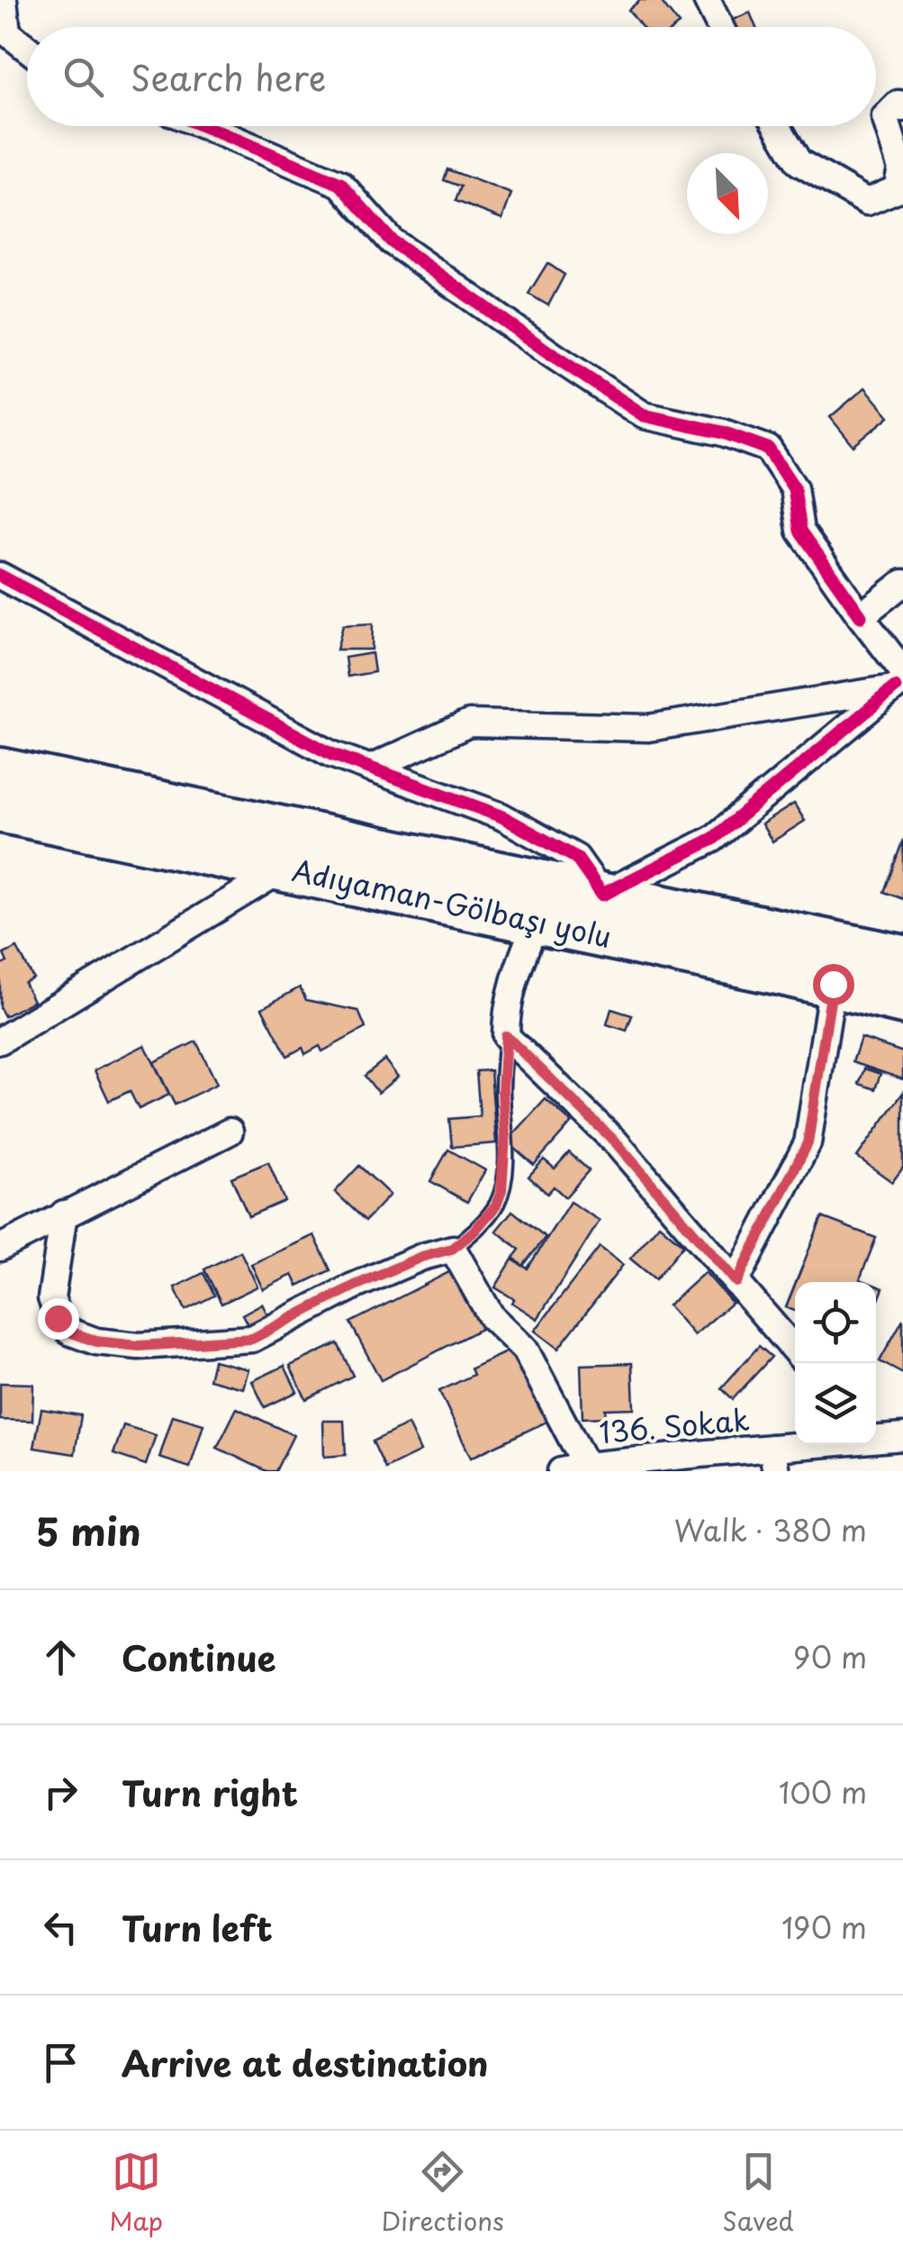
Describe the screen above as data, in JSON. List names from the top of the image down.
{
  "streets": {
    "highway": ["Adıyaman-Gölbaşı yolu"],
    "street": ["136. Sokak"]
  },
  "north": "bottom right",
  "page": {
    "search": "Search here",
    "heading": ["5 min", "Walk · 380 m"],
    "list": [
      ["Continue", "90 m"],
      ["Turn right", "100 m"],
      ["Turn left", "190 m"],
      "Arrive at destination"
    ],
    "nav": ["Map", "Directions", "Saved"]
  }
}
